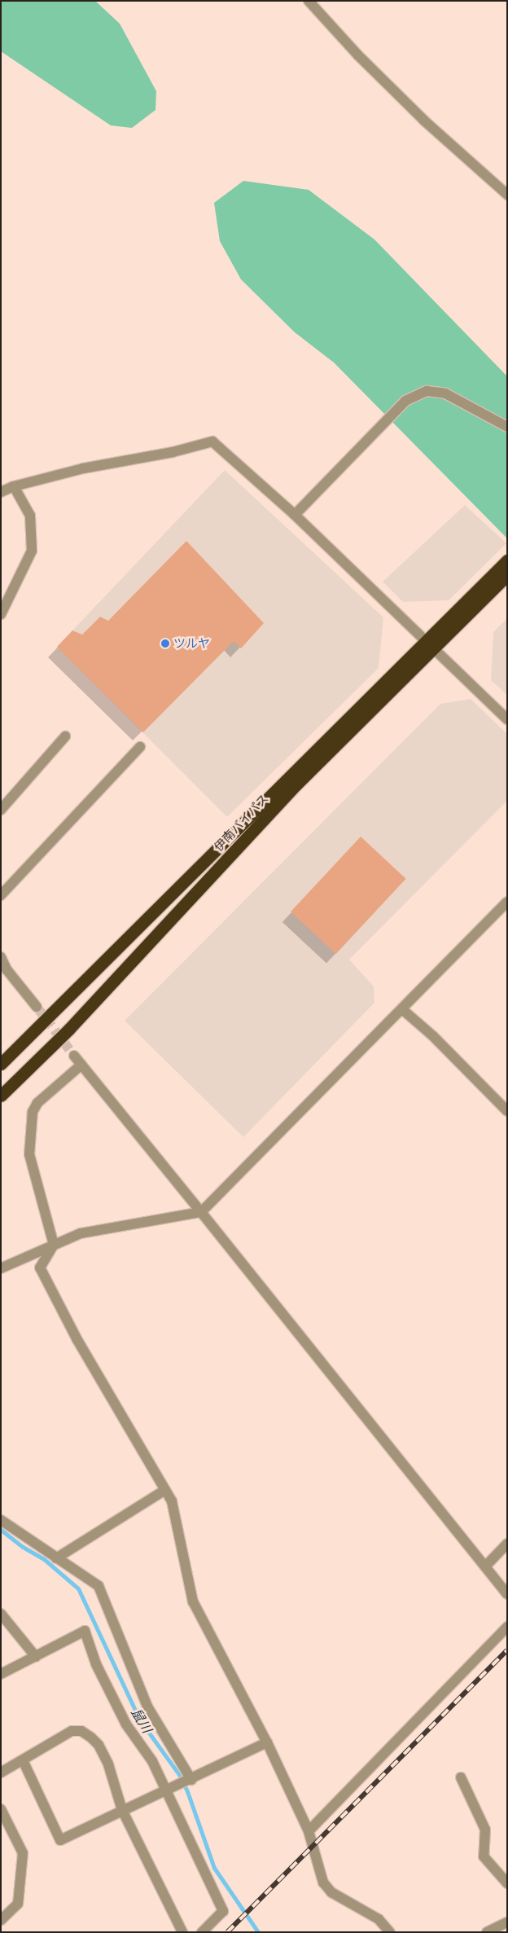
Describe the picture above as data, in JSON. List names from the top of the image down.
{
  "streets": {
    "highway": ["伊南バイパス"]
  },
  "water": ["鼠川"],
  "places": ["ツルヤ"]
}
